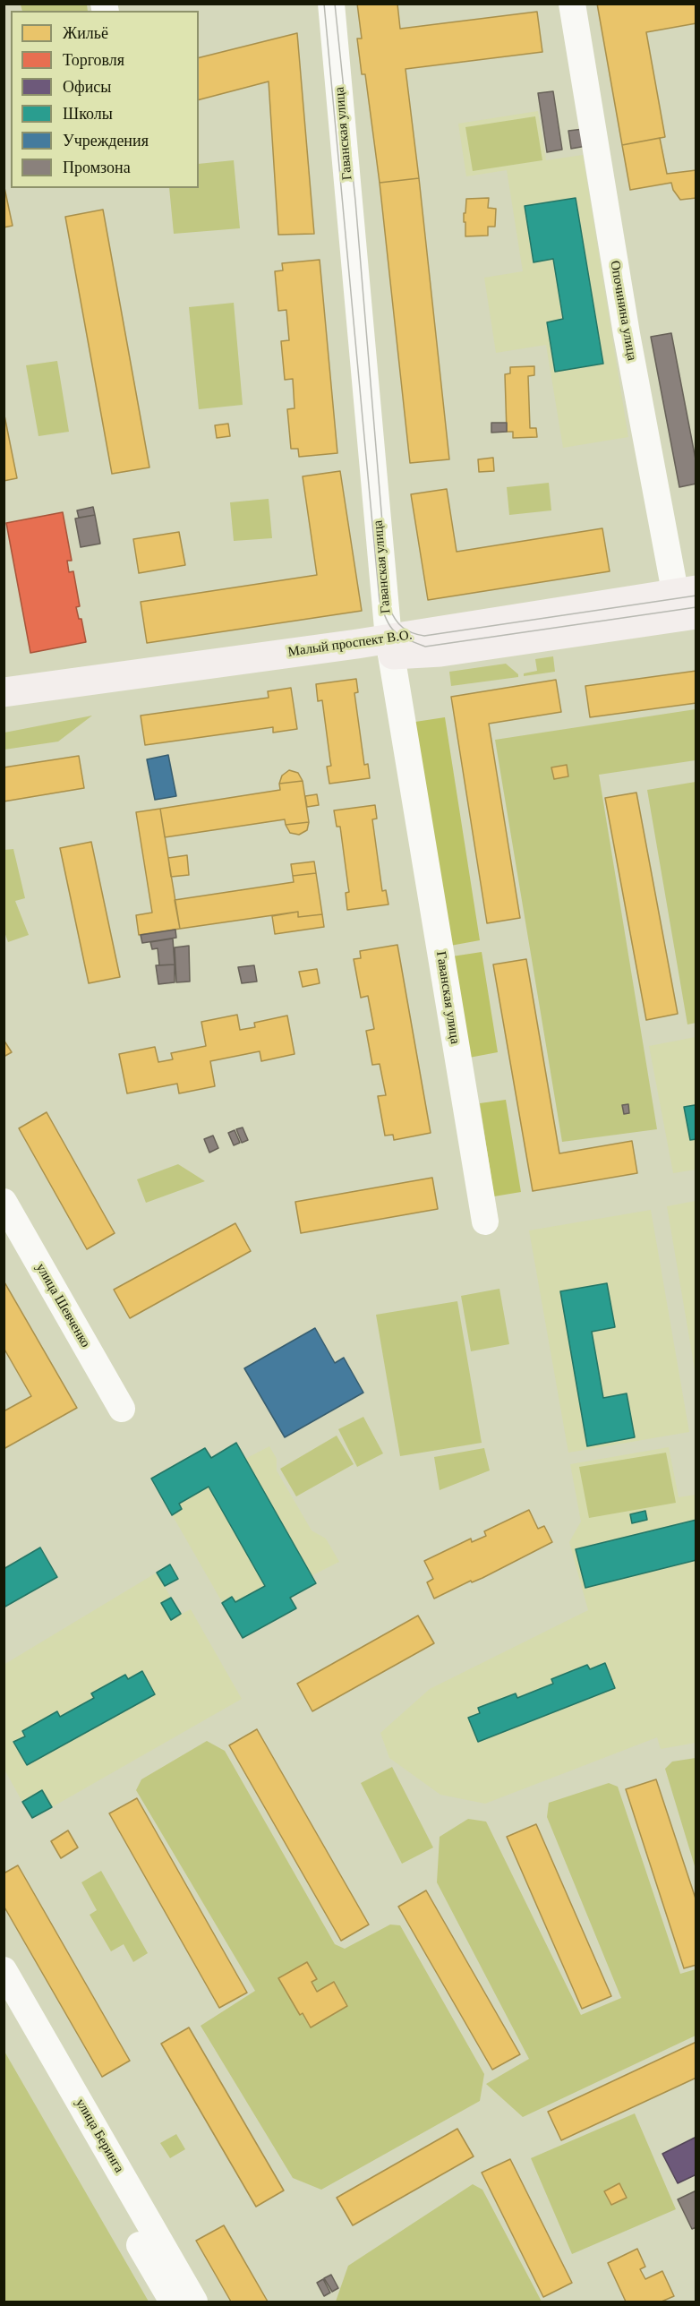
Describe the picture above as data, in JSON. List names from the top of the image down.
{
  "streets": {
    "main road": ["Малый проспект В.О."],
    "street": [
      "Гаванская улица",
      "Опочинина улица",
      "улица Шевченко",
      "улица Беринга"
    ]
  },
  "crossings": [
    ["Гаванская улица", "Малый проспект В.О."],
    ["Опочинина улица", "Малый проспект В.О."]
  ],
  "legend": [
    "Жильё",
    "Торговля",
    "Офисы",
    "Школы",
    "Учреждения",
    "Промзона"
  ]
}
